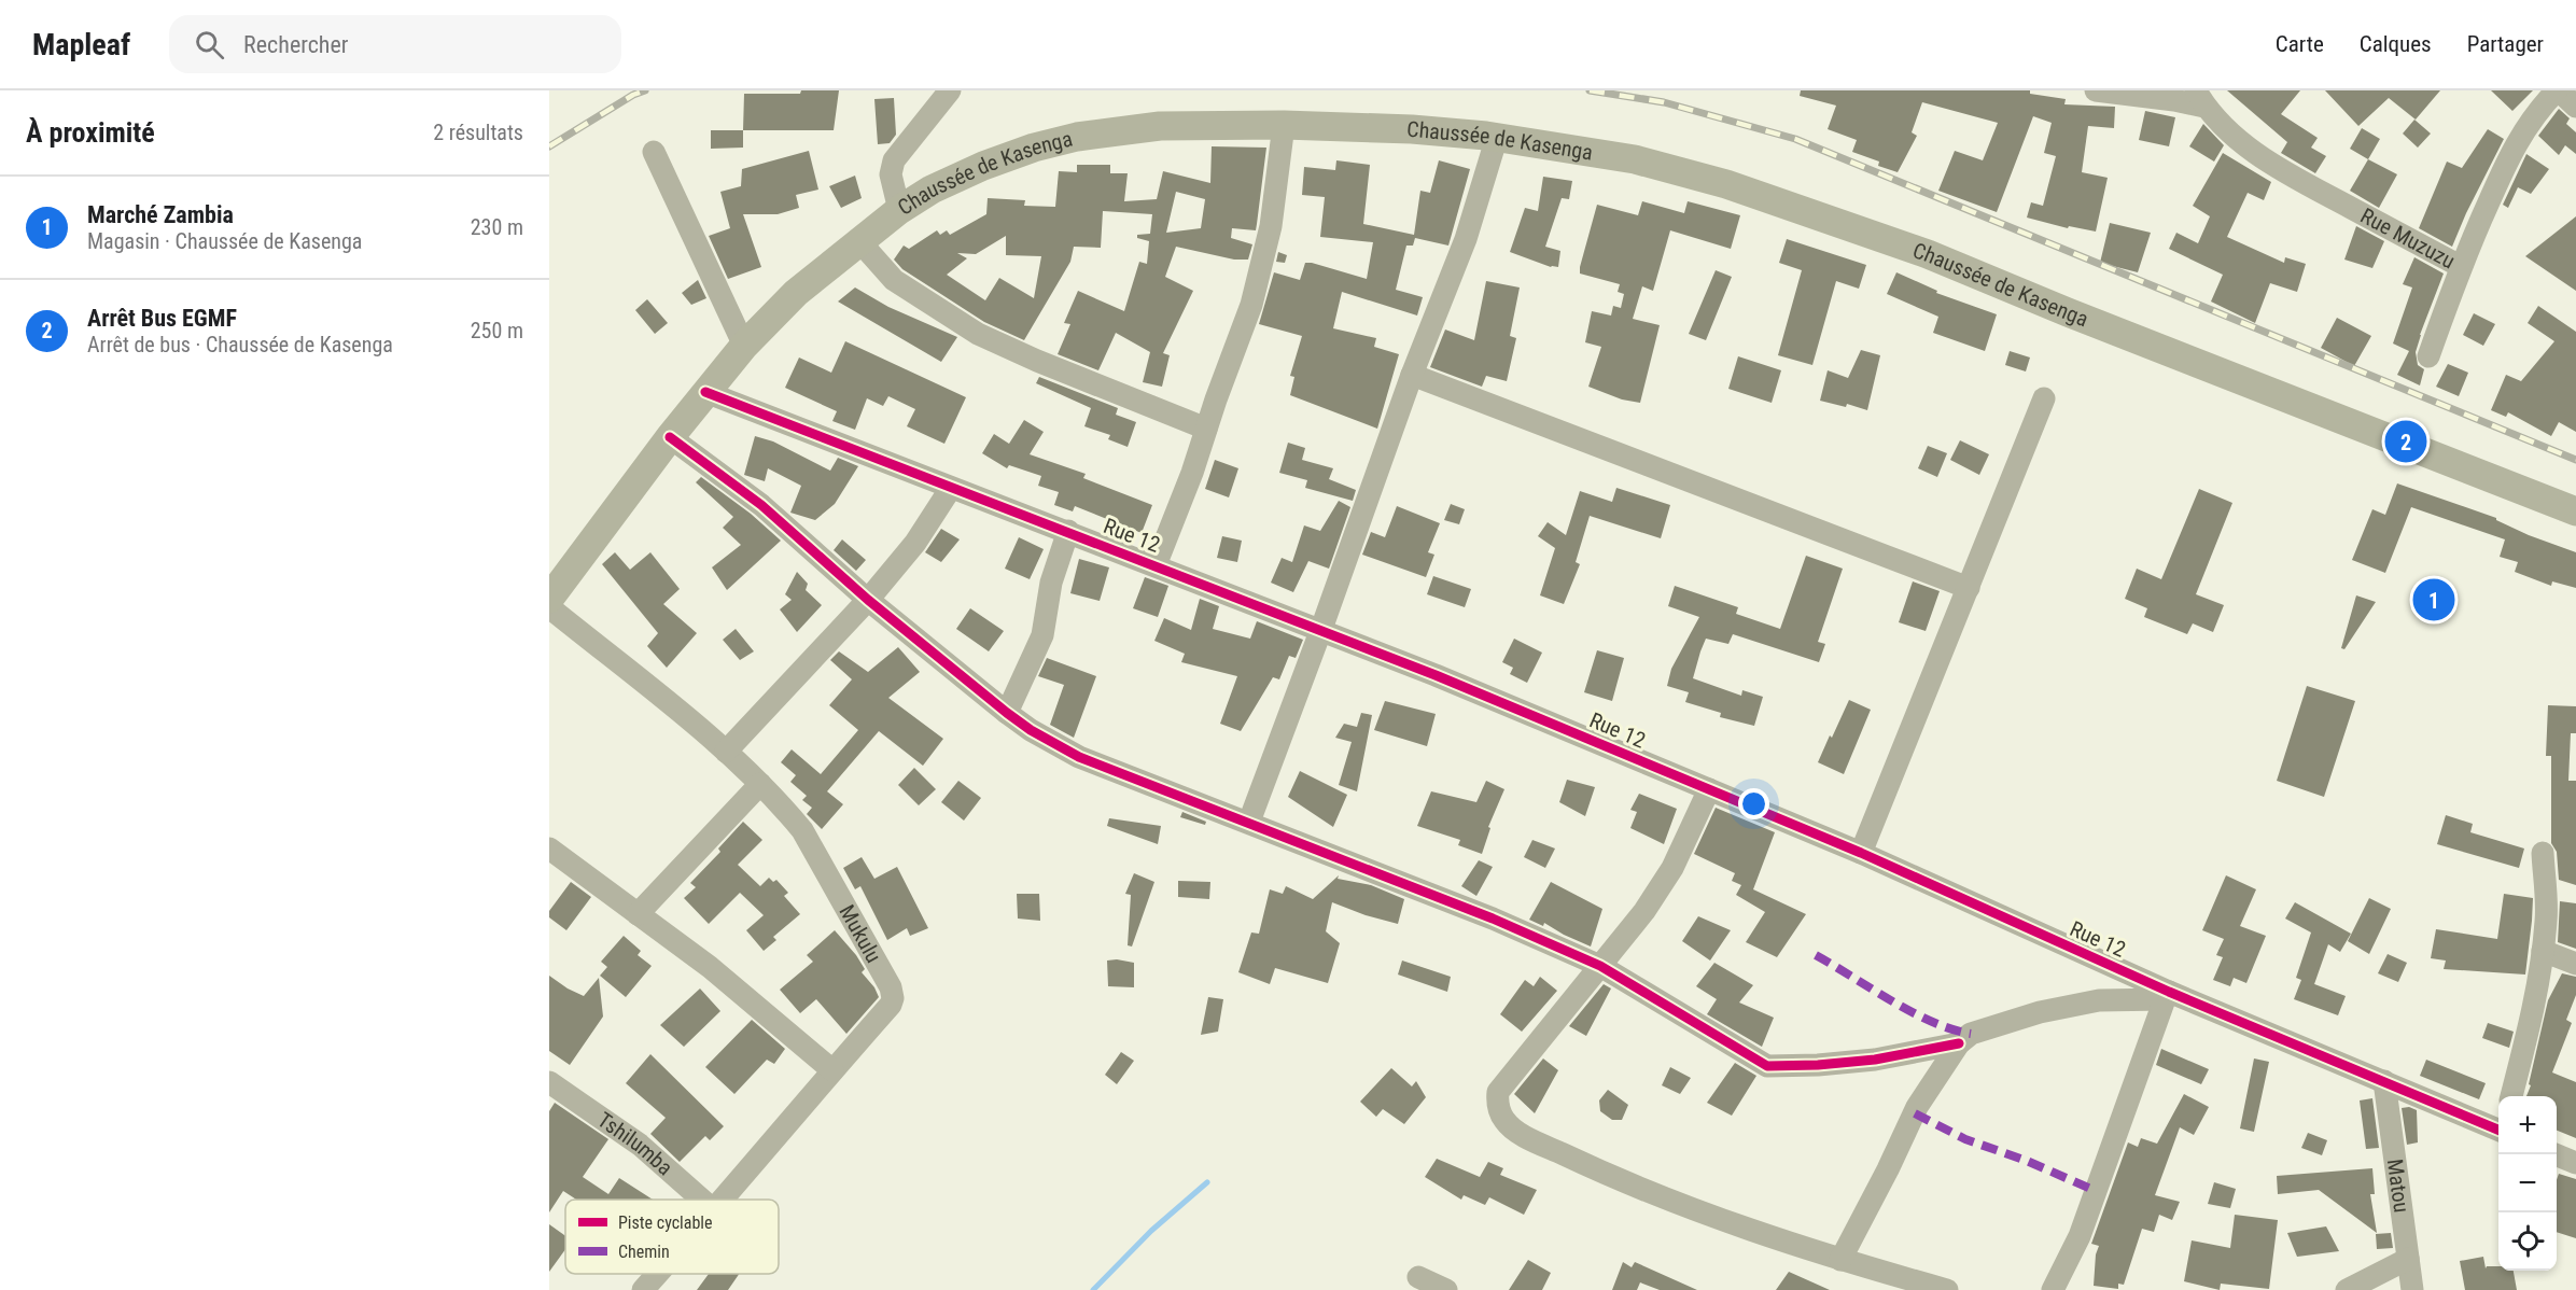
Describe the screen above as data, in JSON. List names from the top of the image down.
{
  "streets": {
    "main road": ["Chaussée de Kasenga"],
    "street": [
      "Rue Muzuzu",
      "Rue 12",
      "Mukulu",
      "Tshilumba",
      "Matou"
    ]
  },
  "crossings": [
    ["Chaussée de Kasenga", "Rue 12"],
    ["Rue 12", "Matou"]
  ],
  "legend": ["Piste cyclable", "Chemin"],
  "page": {
    "header": "Mapleaf",
    "search": "Rechercher",
    "nav": ["Carte", "Calques", "Partager"],
    "heading": ["À proximité", "2 résultats"],
    "list": [
      {
        "mark": "1",
        "name": "Marché Zambia",
        "note": "Magasin · Chaussée de Kasenga",
        "value": "230 m"
      },
      {
        "mark": "2",
        "name": "Arrêt Bus EGMF",
        "note": "Arrêt de bus · Chaussée de Kasenga",
        "value": "250 m"
      }
    ],
    "pins": ["2", "1"],
    "map_buttons": ["+", "−"]
  }
}
